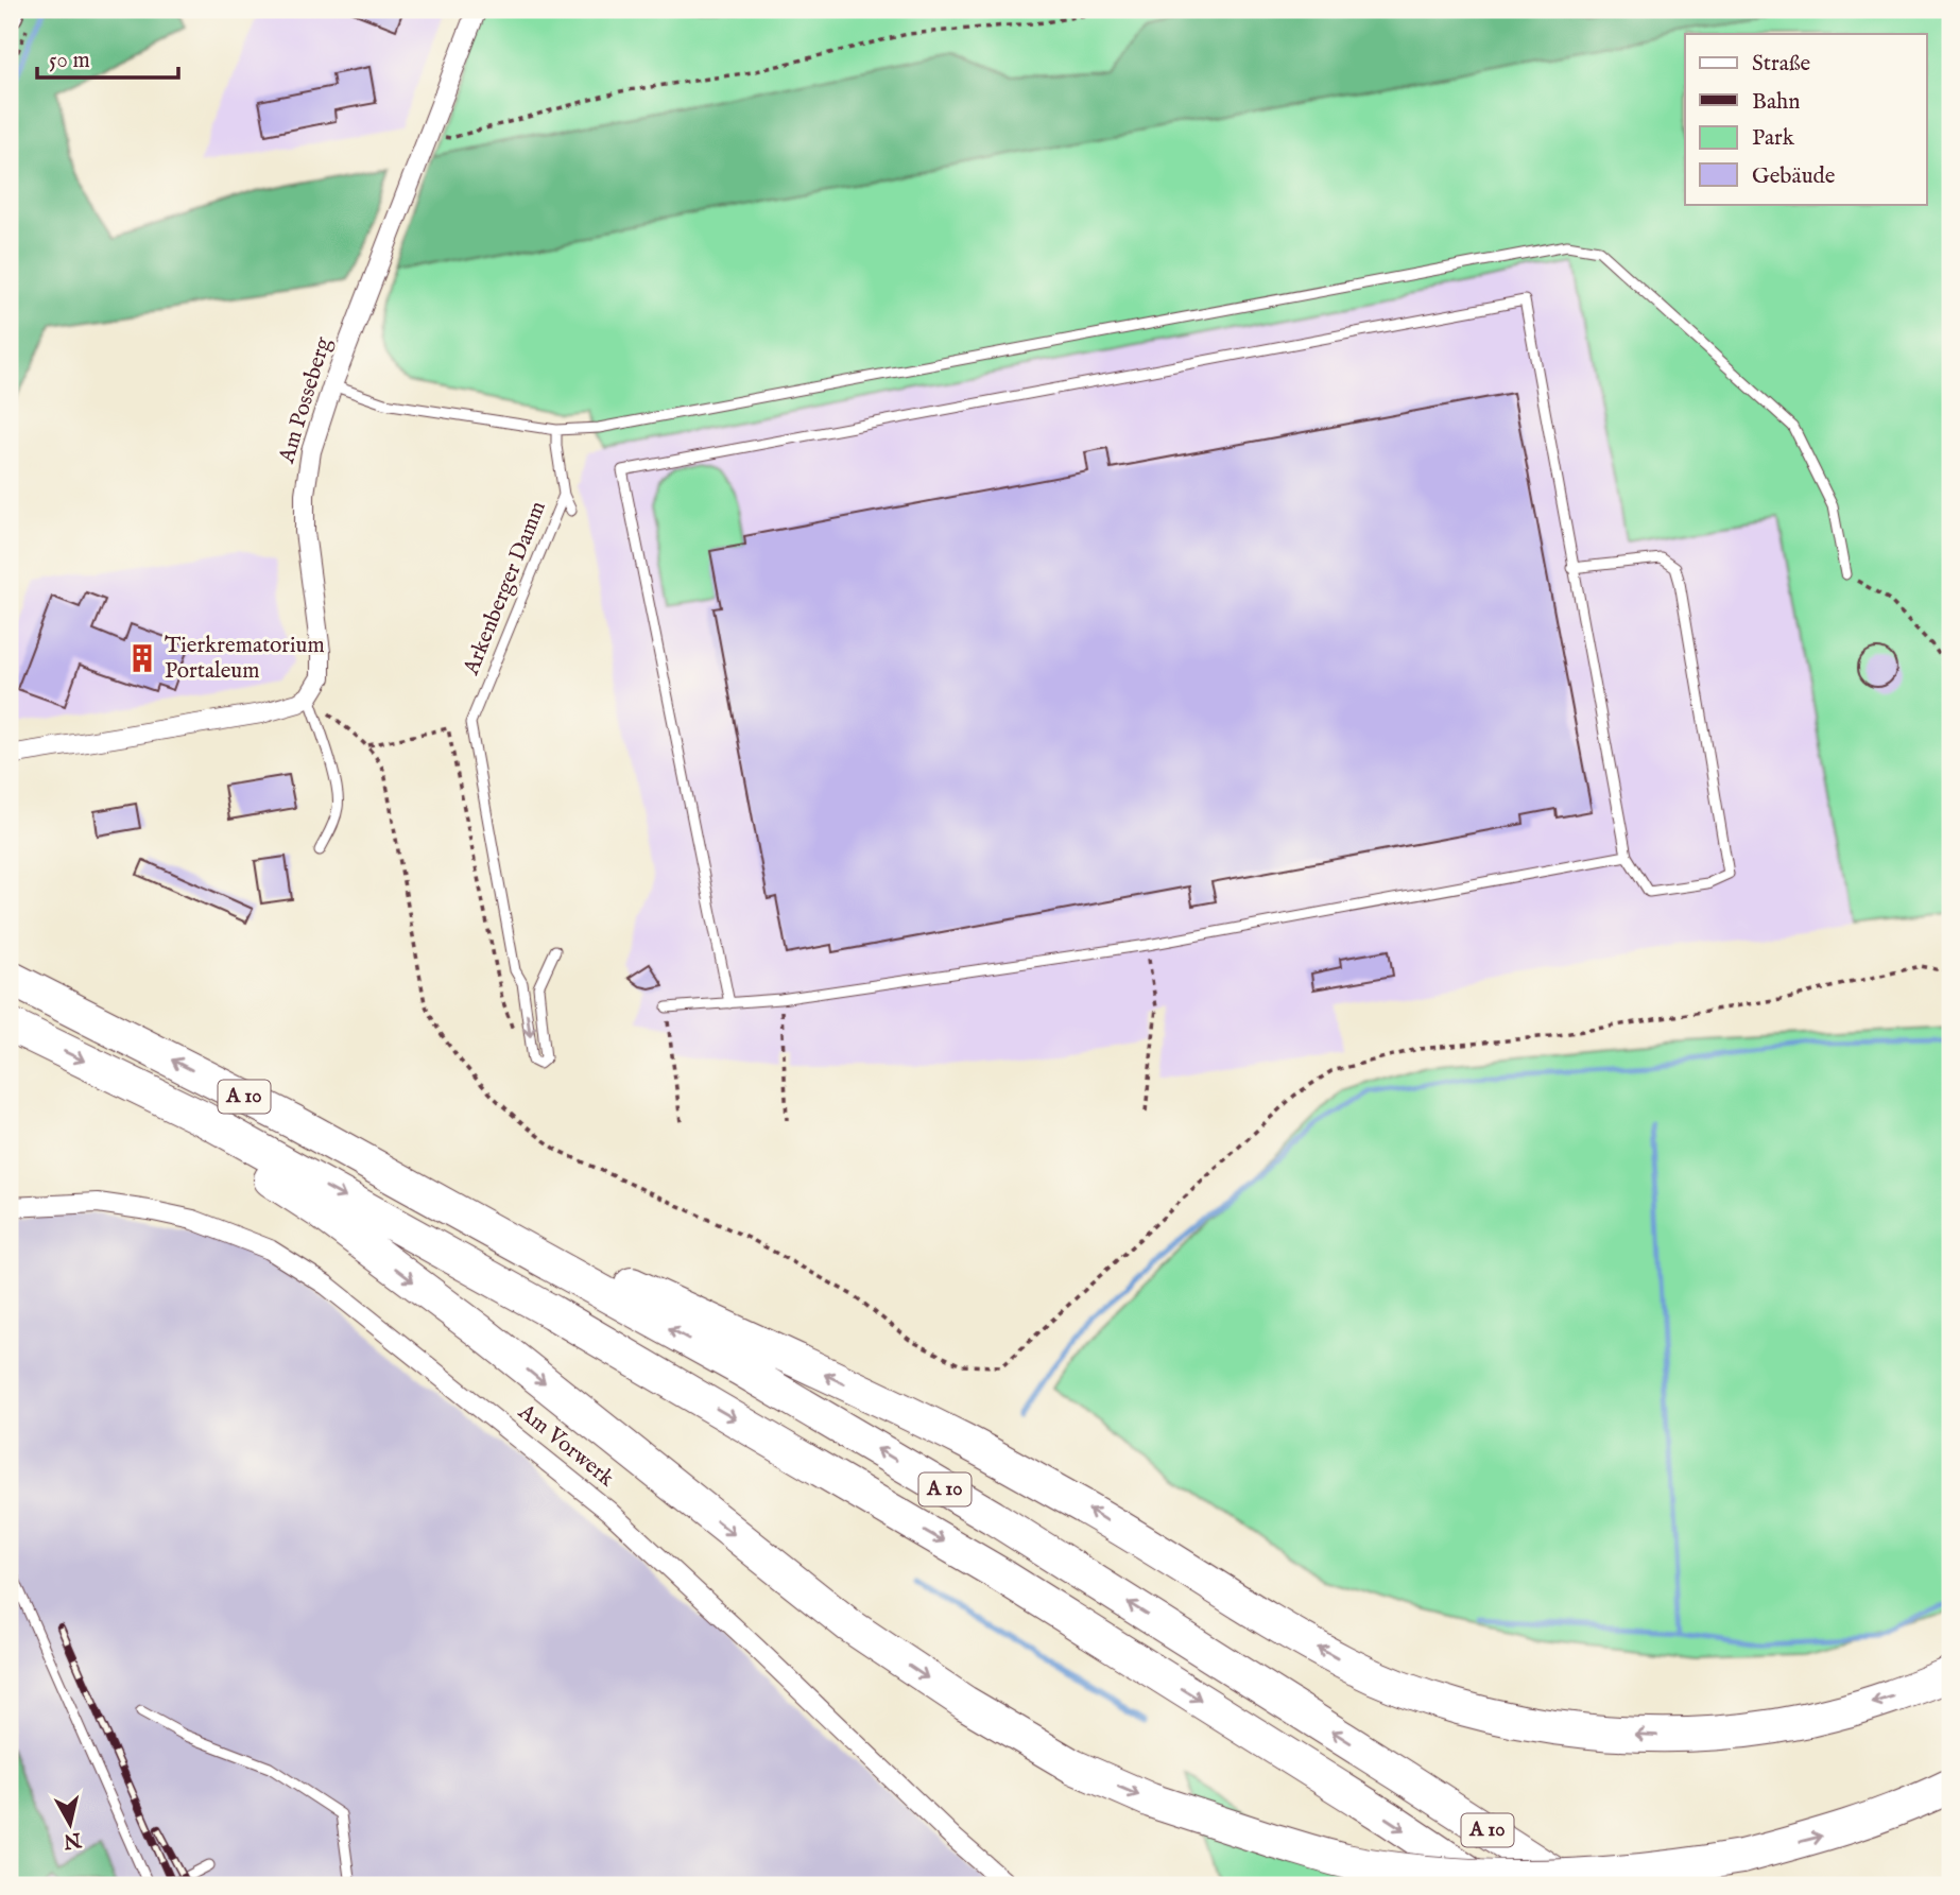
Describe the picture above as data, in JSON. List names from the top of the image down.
{
  "streets": {
    "highway": ["A 10"],
    "street": ["Am Posseberg", "Am Vorwerk"],
    "lane": ["Arkenberger Damm"]
  },
  "one_way": ["Arkenberger Damm"],
  "places": {
    "building": ["Tierkrematorium Portaleum"]
  },
  "legend": [
    "Straße",
    "Bahn",
    "Park",
    "Gebäude"
  ],
  "scale_bar": "50 m",
  "north": "bottom"
}
